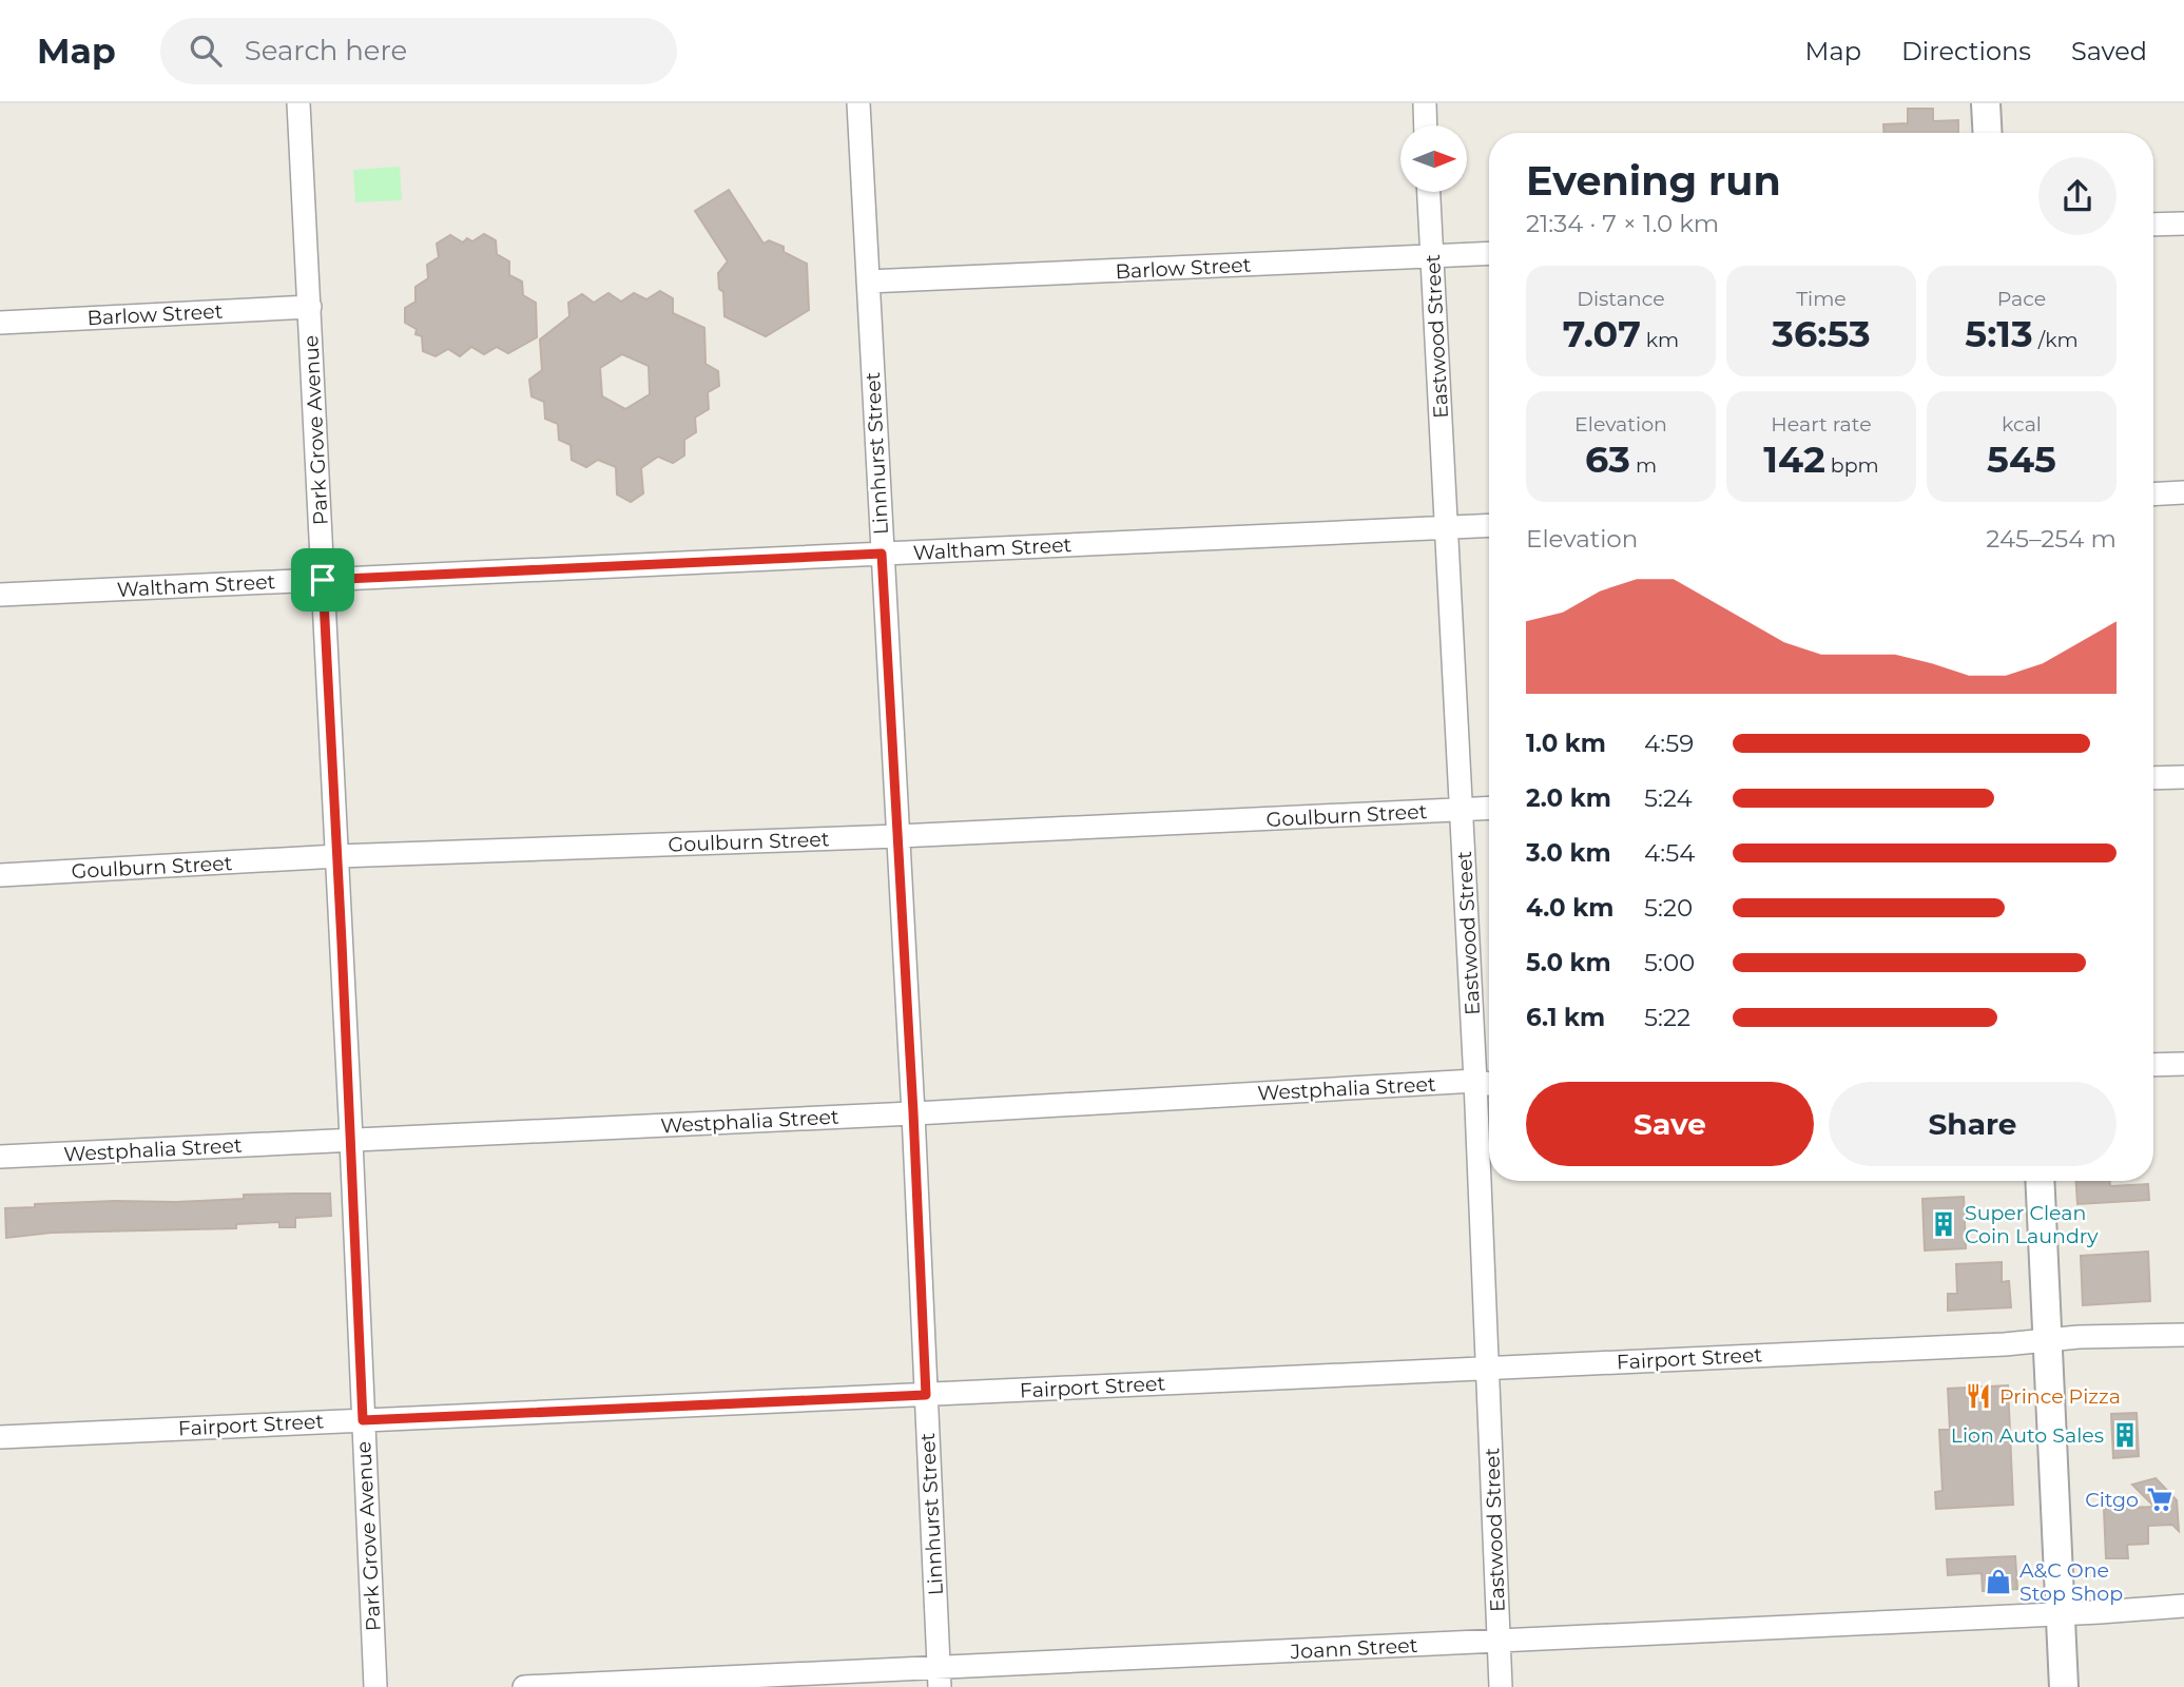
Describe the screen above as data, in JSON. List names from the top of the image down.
{
  "streets": {
    "street": [
      "Barlow Street",
      "Eastwood Street",
      "Park Grove Avenue",
      "Linnhurst Street",
      "Waltham Street",
      "Goulburn Street",
      "Westphalia Street",
      "Fairport Street",
      "Joann Street"
    ]
  },
  "crossings": [
    ["Barlow Street", "Eastwood Street"],
    ["Barlow Street", "Park Grove Avenue"],
    ["Barlow Street", "Linnhurst Street"],
    ["Eastwood Street", "Waltham Street"],
    ["Eastwood Street", "Goulburn Street"],
    ["Eastwood Street", "Westphalia Street"],
    ["Eastwood Street", "Fairport Street"],
    ["Eastwood Street", "Joann Street"],
    ["Park Grove Avenue", "Waltham Street"],
    ["Park Grove Avenue", "Goulburn Street"],
    ["Park Grove Avenue", "Westphalia Street"],
    ["Park Grove Avenue", "Fairport Street"],
    ["Linnhurst Street", "Waltham Street"],
    ["Linnhurst Street", "Goulburn Street"],
    ["Linnhurst Street", "Westphalia Street"],
    ["Linnhurst Street", "Fairport Street"],
    ["Linnhurst Street", "Joann Street"]
  ],
  "places": {
    "building": ["Super Clean Coin Laundry", "Lion Auto Sales"],
    "restaurant": ["Prince Pizza"],
    "supermarket": ["Citgo"],
    "shop": ["A&C One Stop Shop"]
  },
  "north": "right",
  "page": {
    "header": "Map",
    "search": "Search here",
    "nav": ["Map", "Directions", "Saved"],
    "heading": ["Evening run", "21:34 · 7 × 1.0 km"],
    "stats": [
      ["Distance", "7.07 km"],
      ["Time", "36:53"],
      ["Pace", "5:13 /km"],
      ["Elevation", "63 m"],
      ["Heart rate", "142 bpm"],
      ["kcal", "545"]
    ],
    "chart": ["Elevation", "245–254 m"],
    "list": [
      {
        "name": "1.0 km",
        "note": "4:59"
      },
      {
        "name": "2.0 km",
        "note": "5:24"
      },
      {
        "name": "3.0 km",
        "note": "4:54"
      },
      {
        "name": "4.0 km",
        "note": "5:20"
      },
      {
        "name": "5.0 km",
        "note": "5:00"
      },
      {
        "name": "6.1 km",
        "note": "5:22"
      }
    ],
    "buttons": ["Save", "Share"]
  }
}
